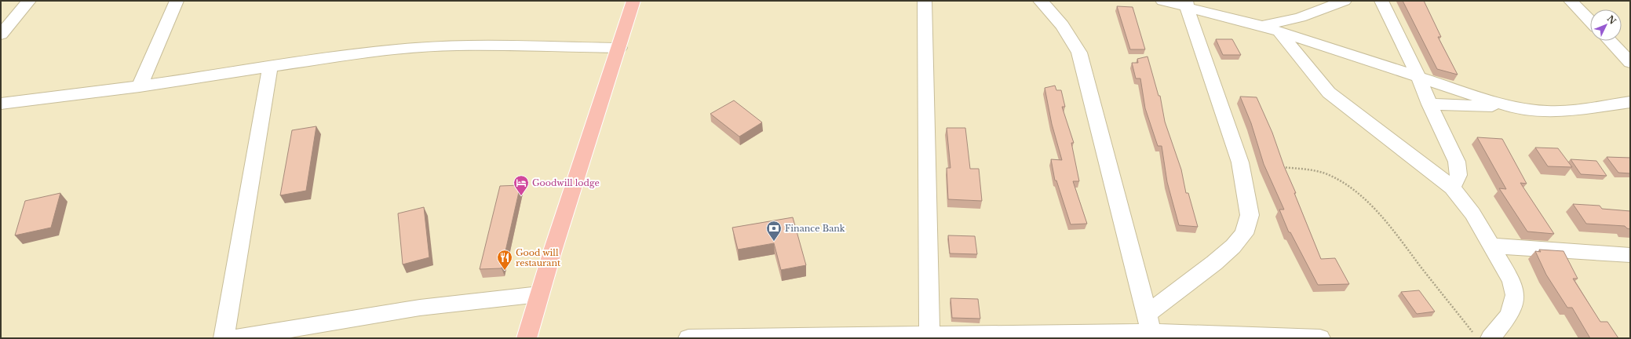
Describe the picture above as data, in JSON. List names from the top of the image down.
{
  "places": {
    "hotel": ["Goodwill lodge"],
    "bank": ["Finance Bank"],
    "restaurant": ["Good will restaurant"]
  },
  "north": "top right"
}
